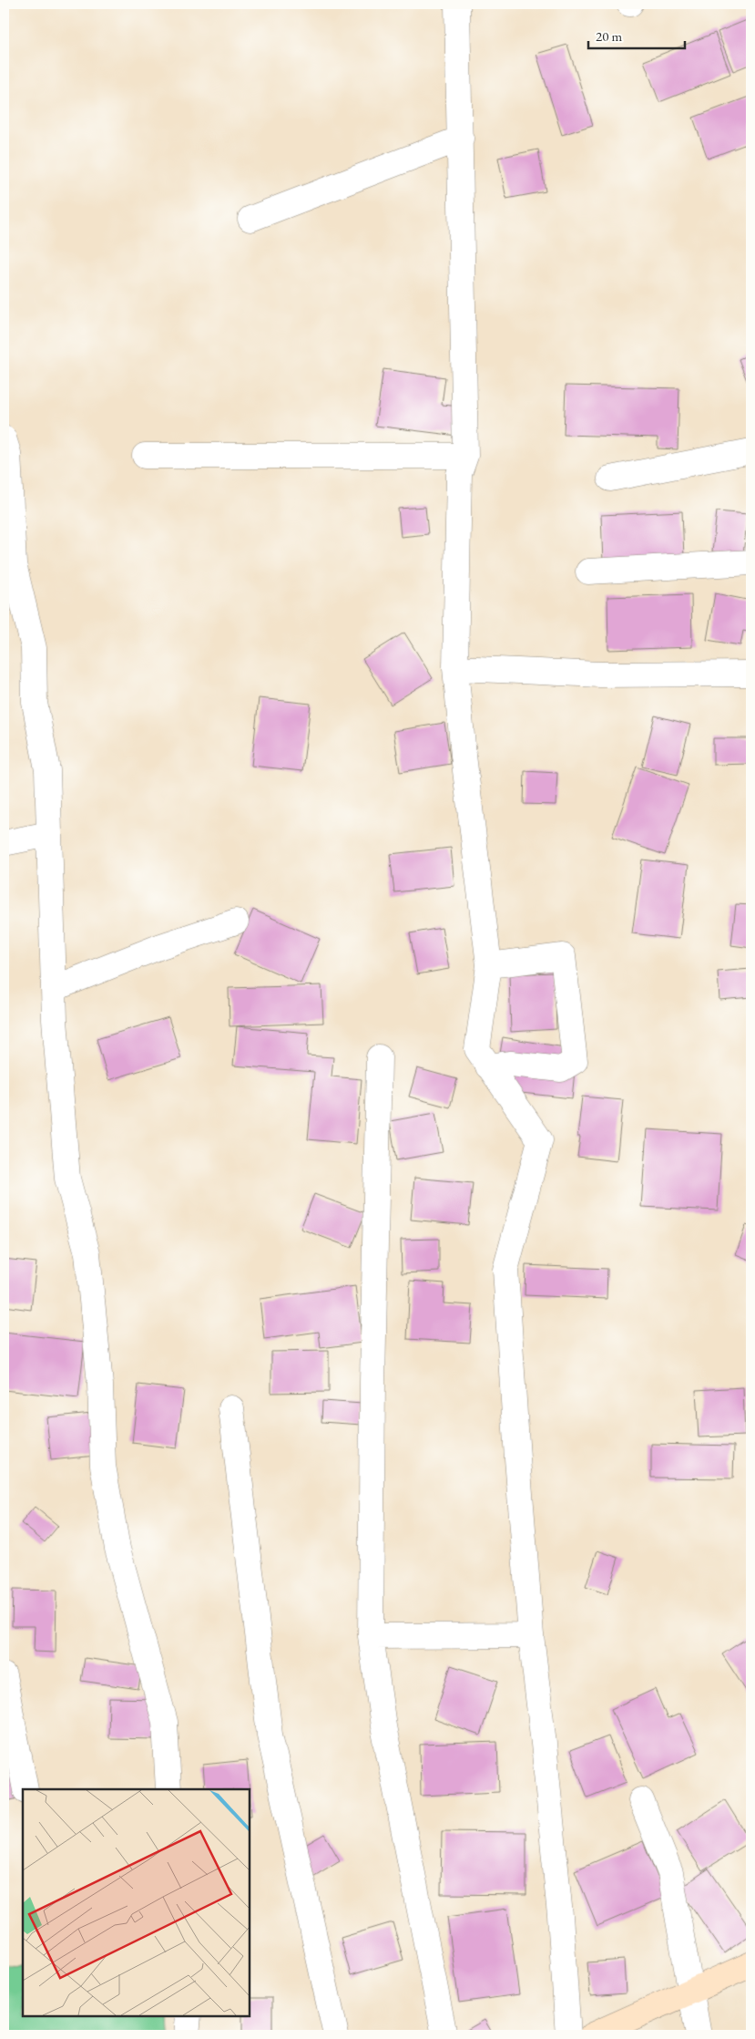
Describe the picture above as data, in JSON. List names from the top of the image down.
{
  "scale_bar": "20 m"
}
